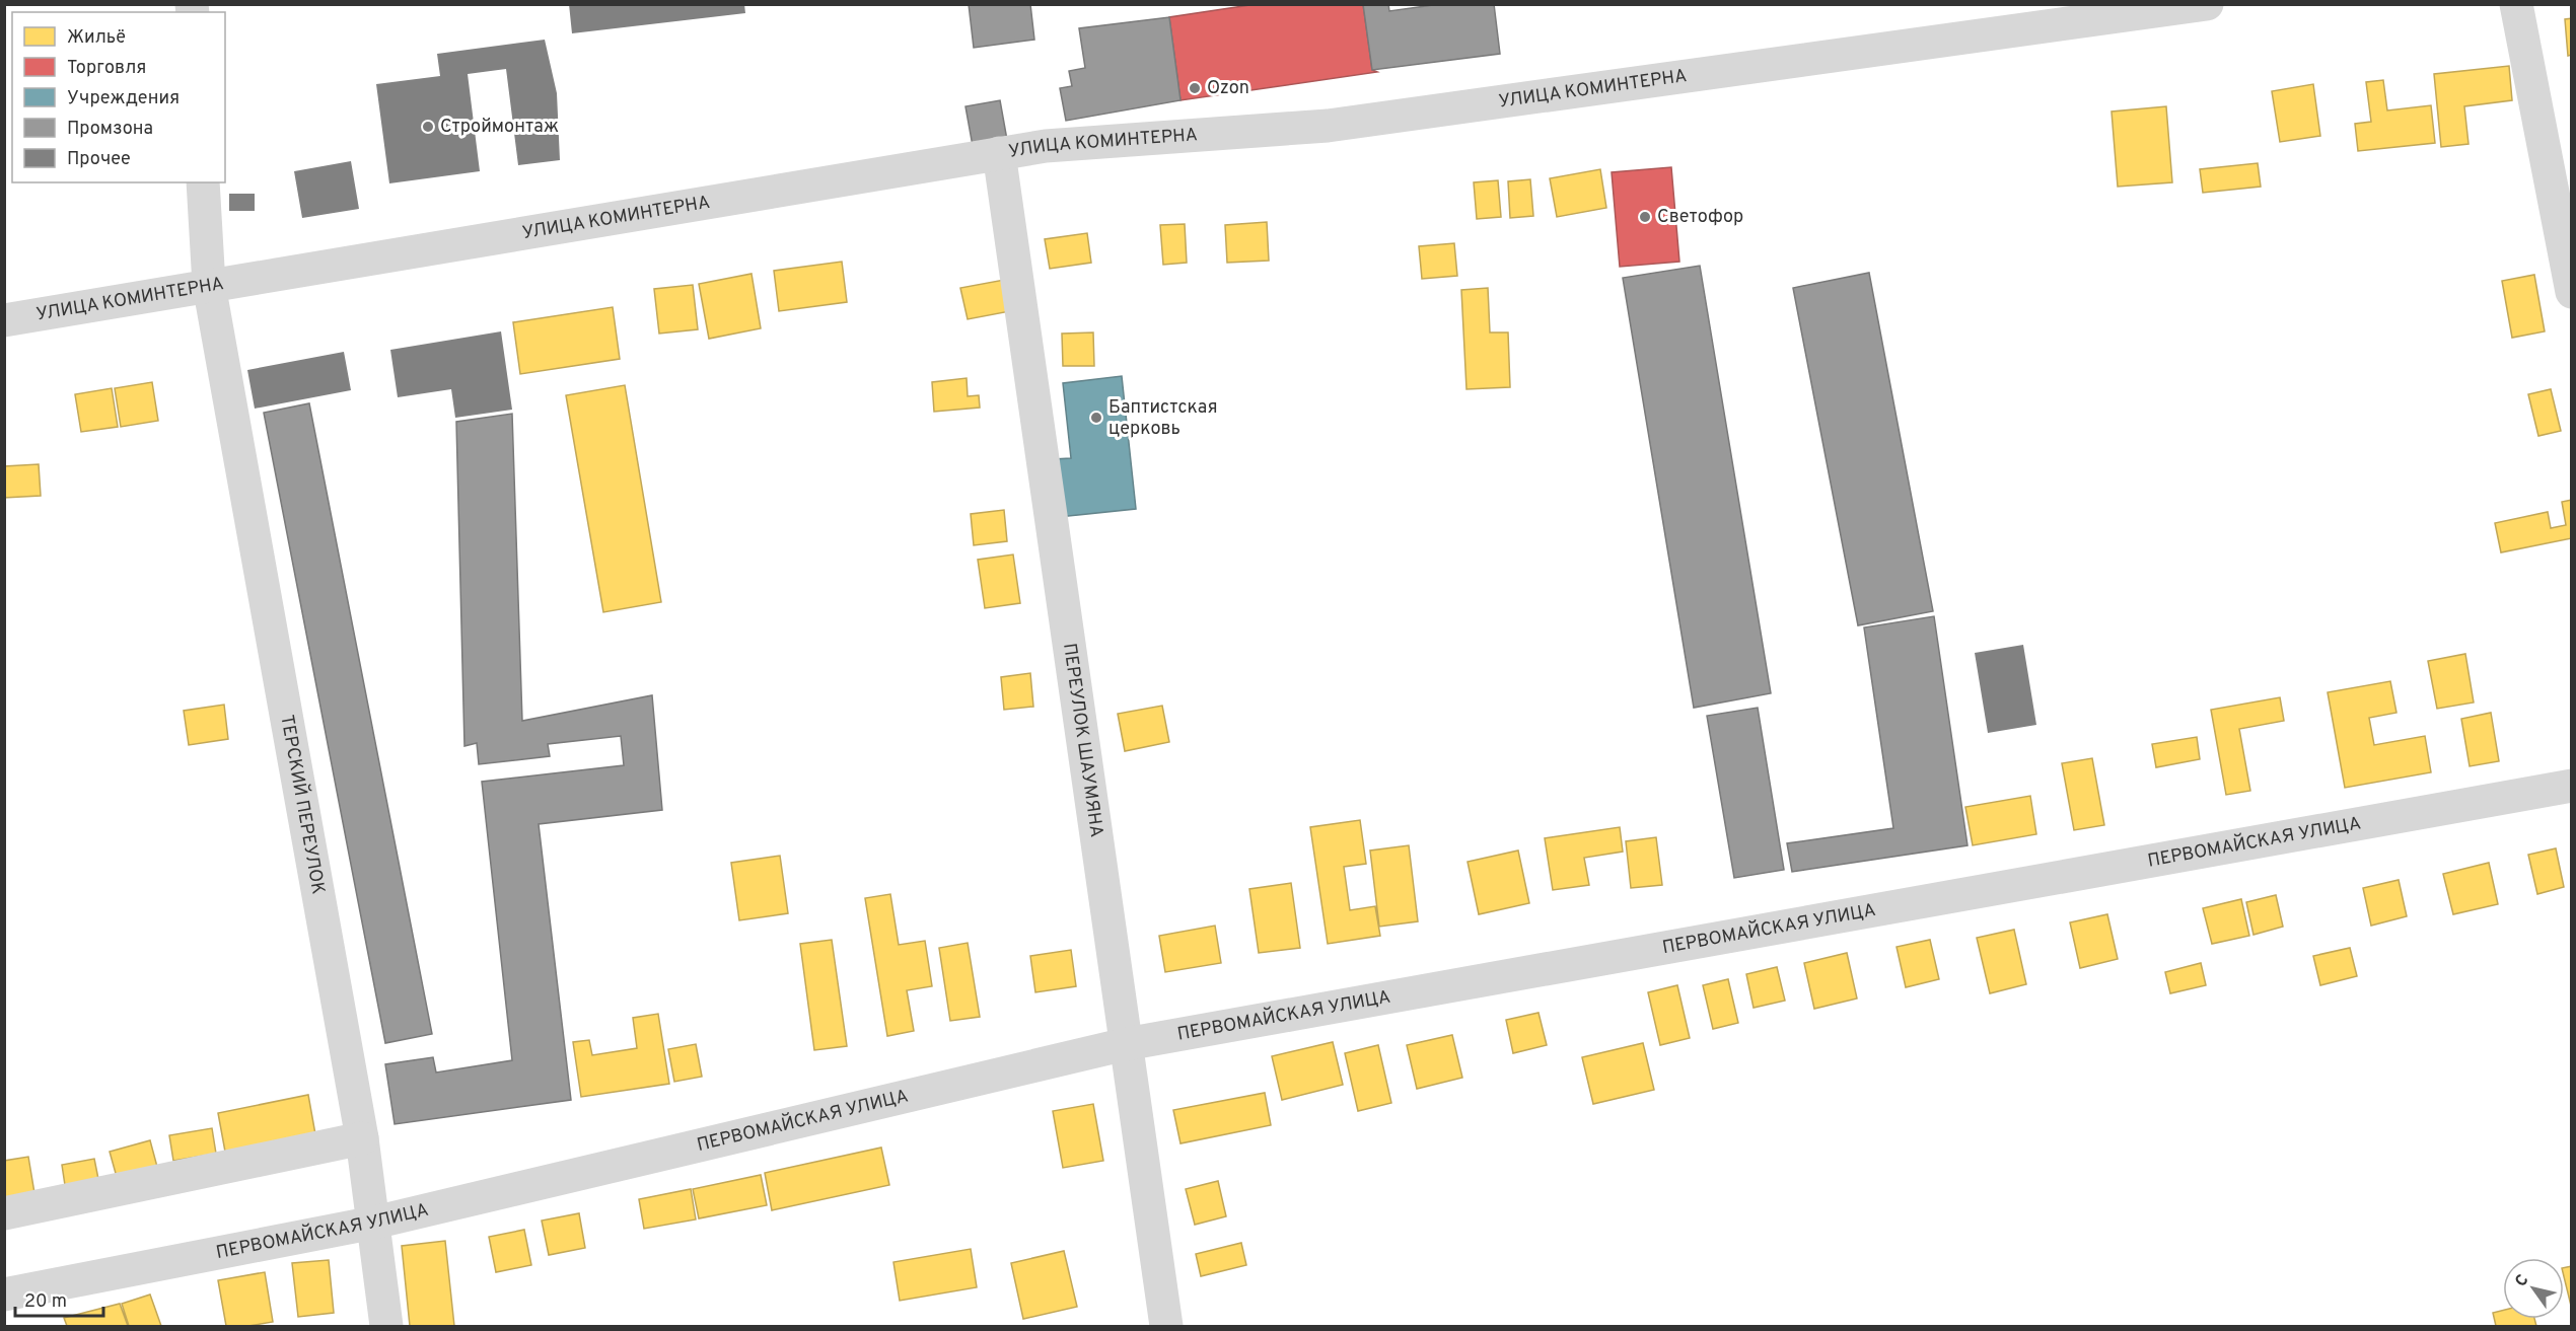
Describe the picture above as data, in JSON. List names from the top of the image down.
{
  "streets": {
    "street": [
      "УЛИЦА КОМИНТЕРНА",
      "ПЕРЕУЛОК ШАУМЯНА",
      "ТЕРСКИЙ ПЕРЕУЛОК",
      "ПЕРВОМАЙСКАЯ УЛИЦА"
    ]
  },
  "crossings": [
    ["УЛИЦА КОМИНТЕРНА", "ПЕРЕУЛОК ШАУМЯНА"],
    ["УЛИЦА КОМИНТЕРНА", "ТЕРСКИЙ ПЕРЕУЛОК"],
    ["ПЕРЕУЛОК ШАУМЯНА", "ПЕРВОМАЙСКАЯ УЛИЦА"],
    ["ТЕРСКИЙ ПЕРЕУЛОК", "ПЕРВОМАЙСКАЯ УЛИЦА"]
  ],
  "places": [
    "Ozon",
    "Строймонтаж",
    "Светофор",
    "Баптистская церковь"
  ],
  "legend": [
    "Жильё",
    "Торговля",
    "Учреждения",
    "Промзона",
    "Прочее"
  ],
  "scale_bar": "20 m",
  "north": "top left"
}
